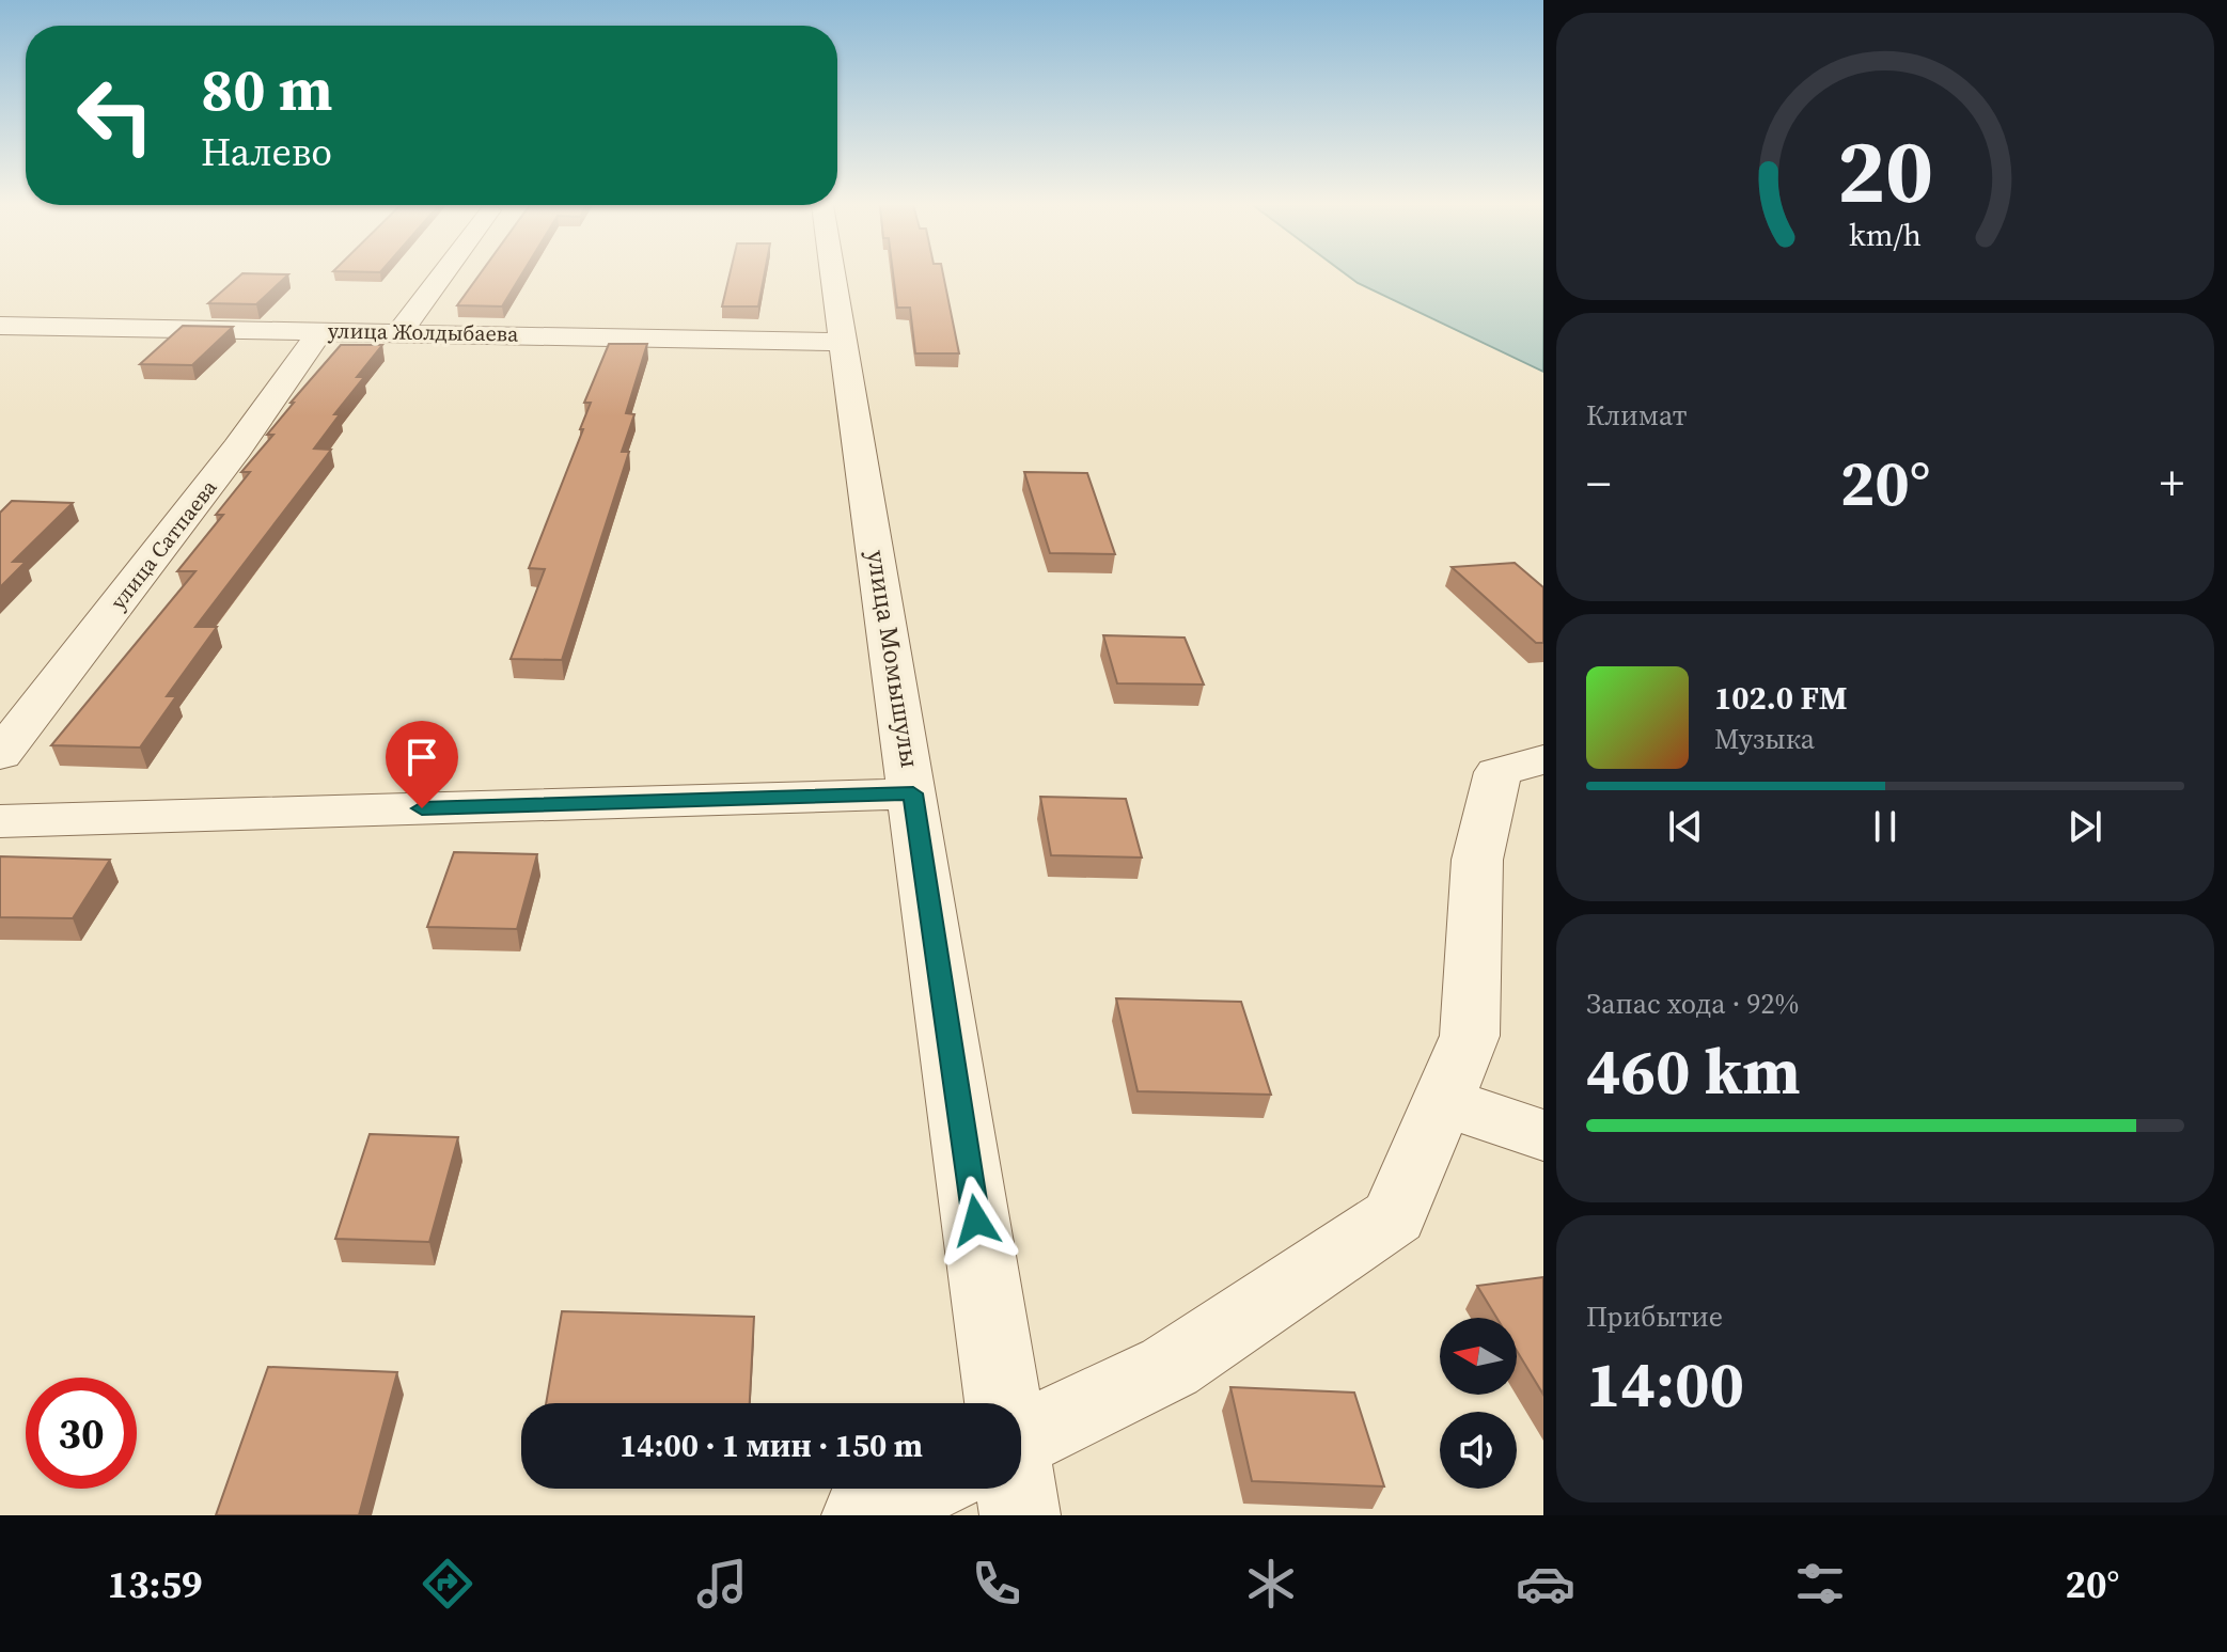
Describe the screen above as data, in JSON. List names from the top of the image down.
{
  "streets": {
    "street": ["улица Жолдыбаева", "улица Сатпаева", "улица Момышулы"]
  },
  "crossings": [
    ["улица Жолдыбаева", "улица Сатпаева"],
    ["улица Жолдыбаева", "улица Момышулы"]
  ],
  "north": "left",
  "page": {
    "turn": ["80 m", "Налево"],
    "tile": [
      "Климат",
      ["Запас хода · 92%", "460 km"],
      ["Прибытие", "14:00"]
    ],
    "heat": ["−", "20°", "+"],
    "song": ["102.0 FM", "Музыка"],
    "limit": "30",
    "trip": "14:00 · 1 мин · 150 m",
    "tabs": ["13:59", "20°"],
    "gauge": ["20", "km/h"]
  }
}
